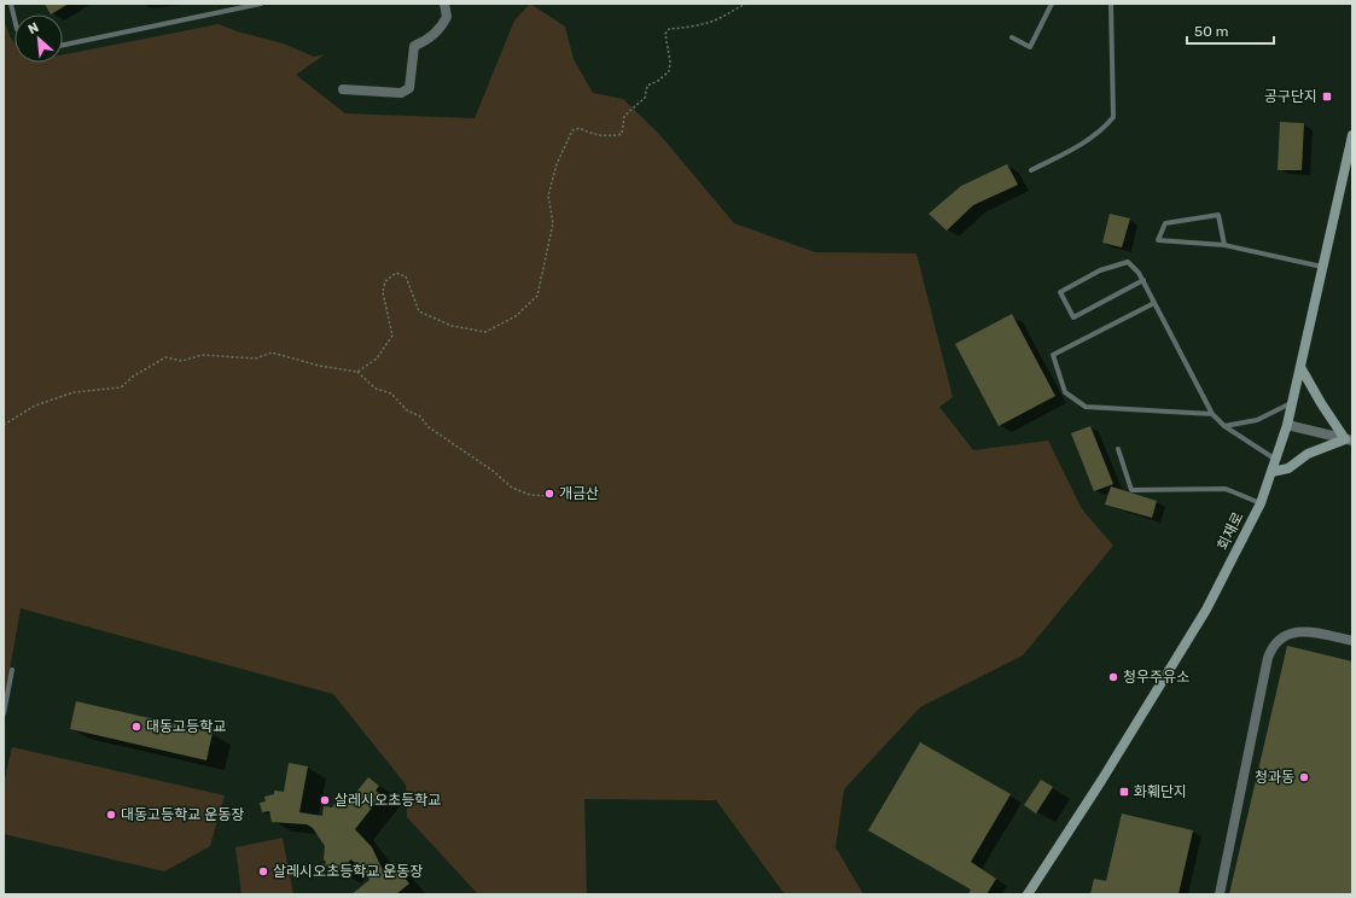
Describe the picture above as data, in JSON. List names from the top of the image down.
{
  "streets": {
    "main road": ["회재로"]
  },
  "places": {
    "transit": ["공구단지", "화훼단지"],
    "other": [
      "개금산",
      "청우주유소",
      "대동고등학교",
      "청과동",
      "살레시오초등학교",
      "대동고등학교 운동장",
      "살레시오초등학교 운동장"
    ]
  },
  "scale_bar": "50 m",
  "north": "top left"
}
